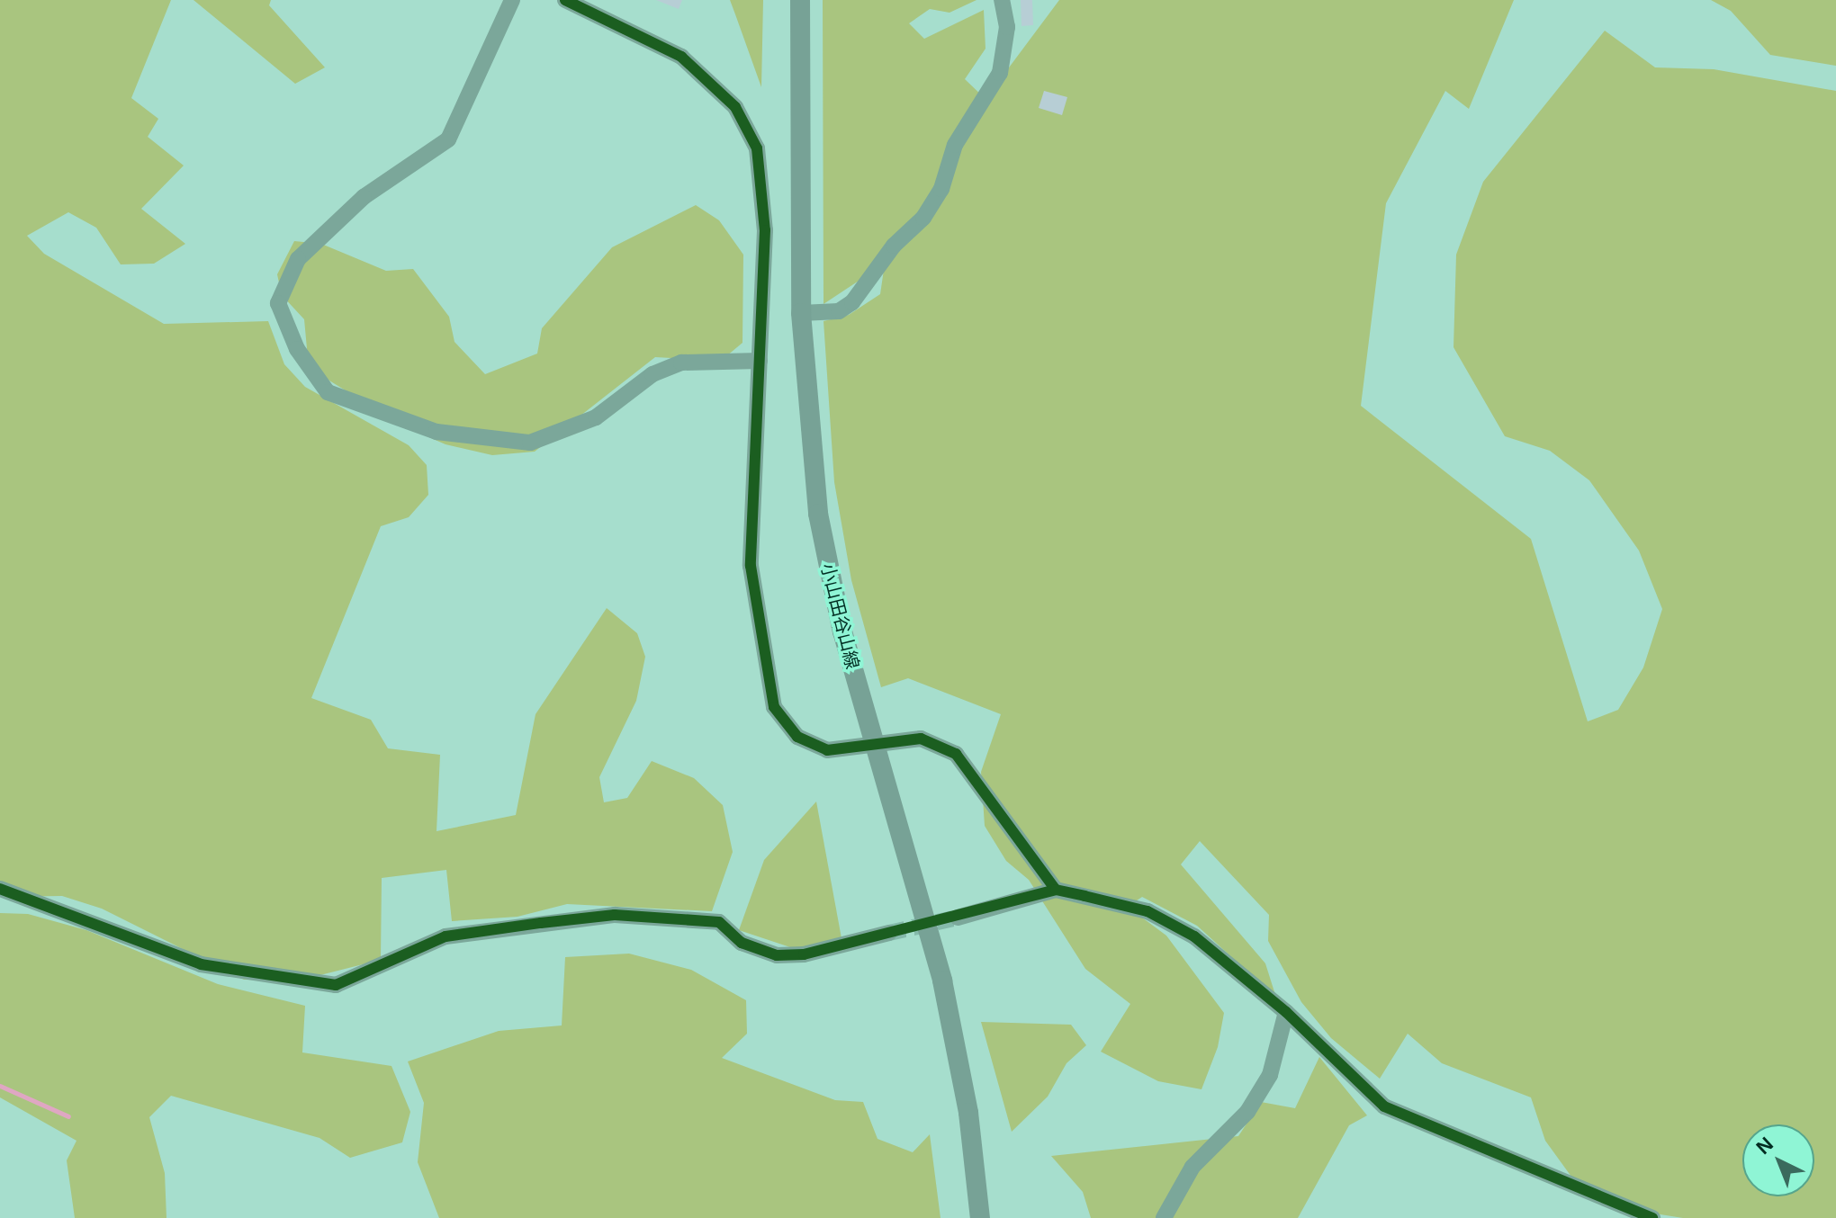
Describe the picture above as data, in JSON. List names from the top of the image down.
{
  "streets": {
    "main road": ["小山田谷山線"]
  },
  "north": "top left"
}
